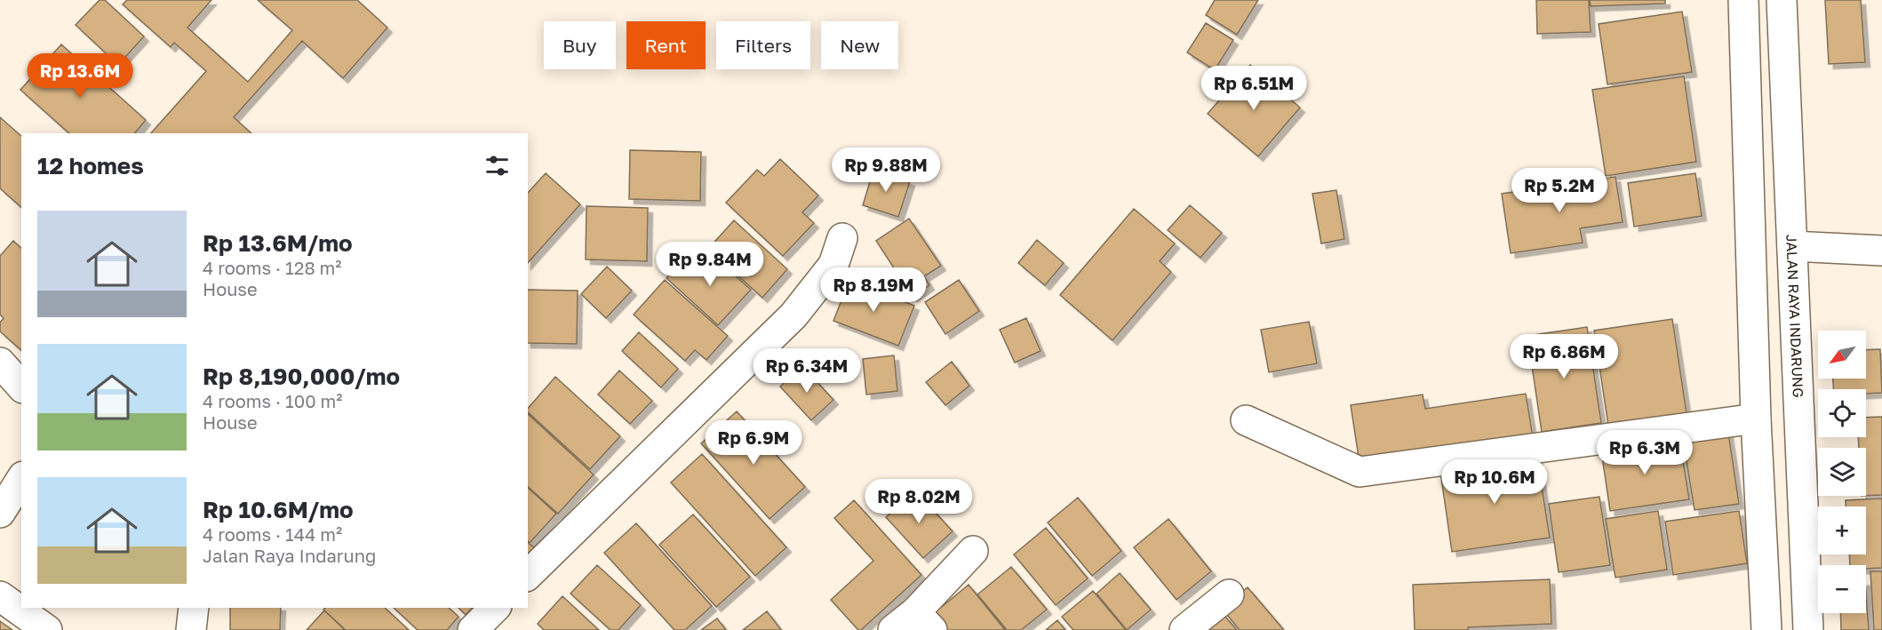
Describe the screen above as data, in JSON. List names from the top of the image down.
{
  "streets": {
    "main road": ["JALAN RAYA INDARUNG"]
  },
  "north": "bottom left",
  "page": {
    "chip": [
      "Buy",
      "Rent",
      "Filters",
      "New"
    ],
    "price": [
      "Rp 13.6M",
      "Rp 6.51M",
      "Rp 9.88M",
      "Rp 5.2M",
      "Rp 9.84M",
      "Rp 8.19M",
      "Rp 6.86M",
      "Rp 6.34M",
      "Rp 6.9M",
      "Rp 6.3M",
      "Rp 10.6M",
      "Rp 8.02M"
    ],
    "heading": "12 homes",
    "list": [
      {
        "name": "Rp 13.6M/mo",
        "note": "4 rooms · 128 m² · House"
      },
      {
        "name": "Rp 8,190,000/mo",
        "note": "4 rooms · 100 m² · House"
      },
      {
        "name": "Rp 10.6M/mo",
        "note": "4 rooms · 144 m² · Jalan Raya Indarung"
      }
    ],
    "map_buttons": ["+", "−"]
  }
}
